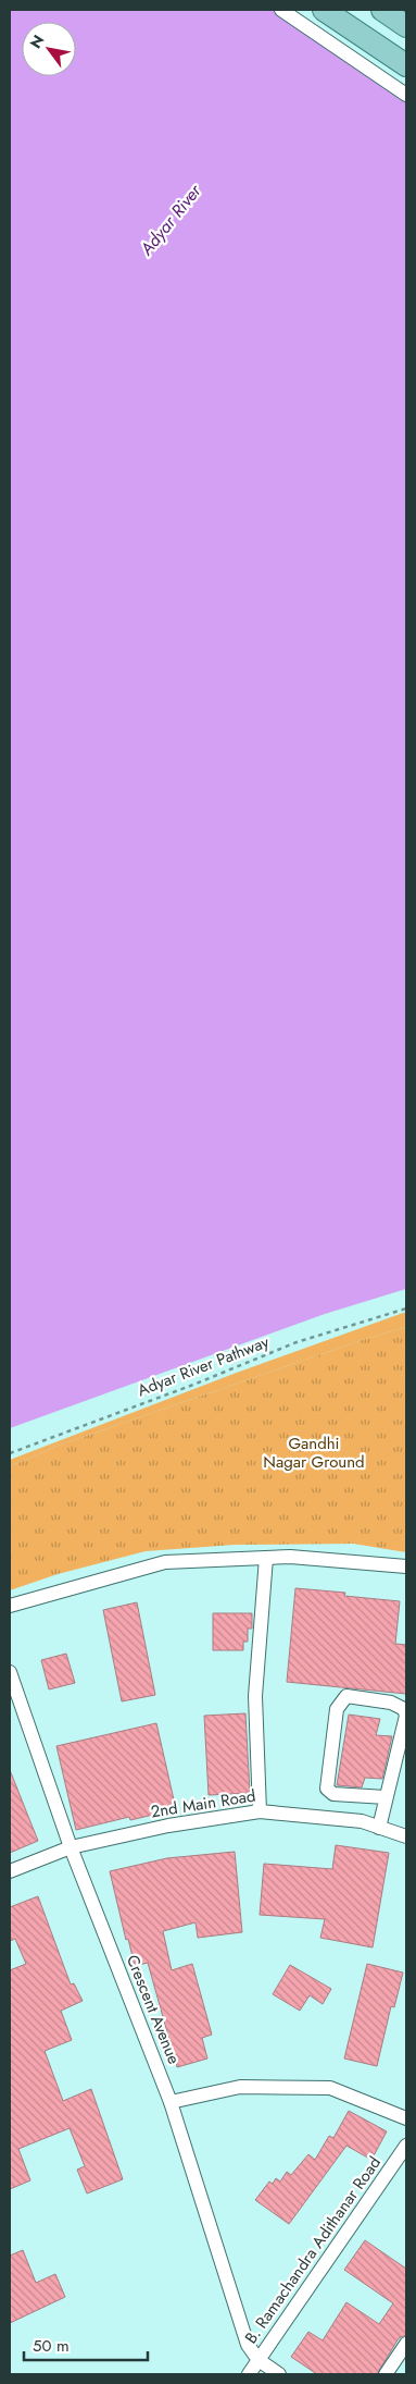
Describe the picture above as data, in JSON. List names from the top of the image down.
{
  "streets": {
    "street": ["2nd Main Road", "Crescent Avenue", "B. Ramachandra Adithanar Road"],
    "path": ["Adyar River Pathway"]
  },
  "crossings": [
    ["2nd Main Road", "Crescent Avenue"],
    ["Crescent Avenue", "B. Ramachandra Adithanar Road"]
  ],
  "water": ["Adyar River"],
  "parks": ["Gandhi Nagar Ground"],
  "scale_bar": "50 m",
  "north": "top left"
}
